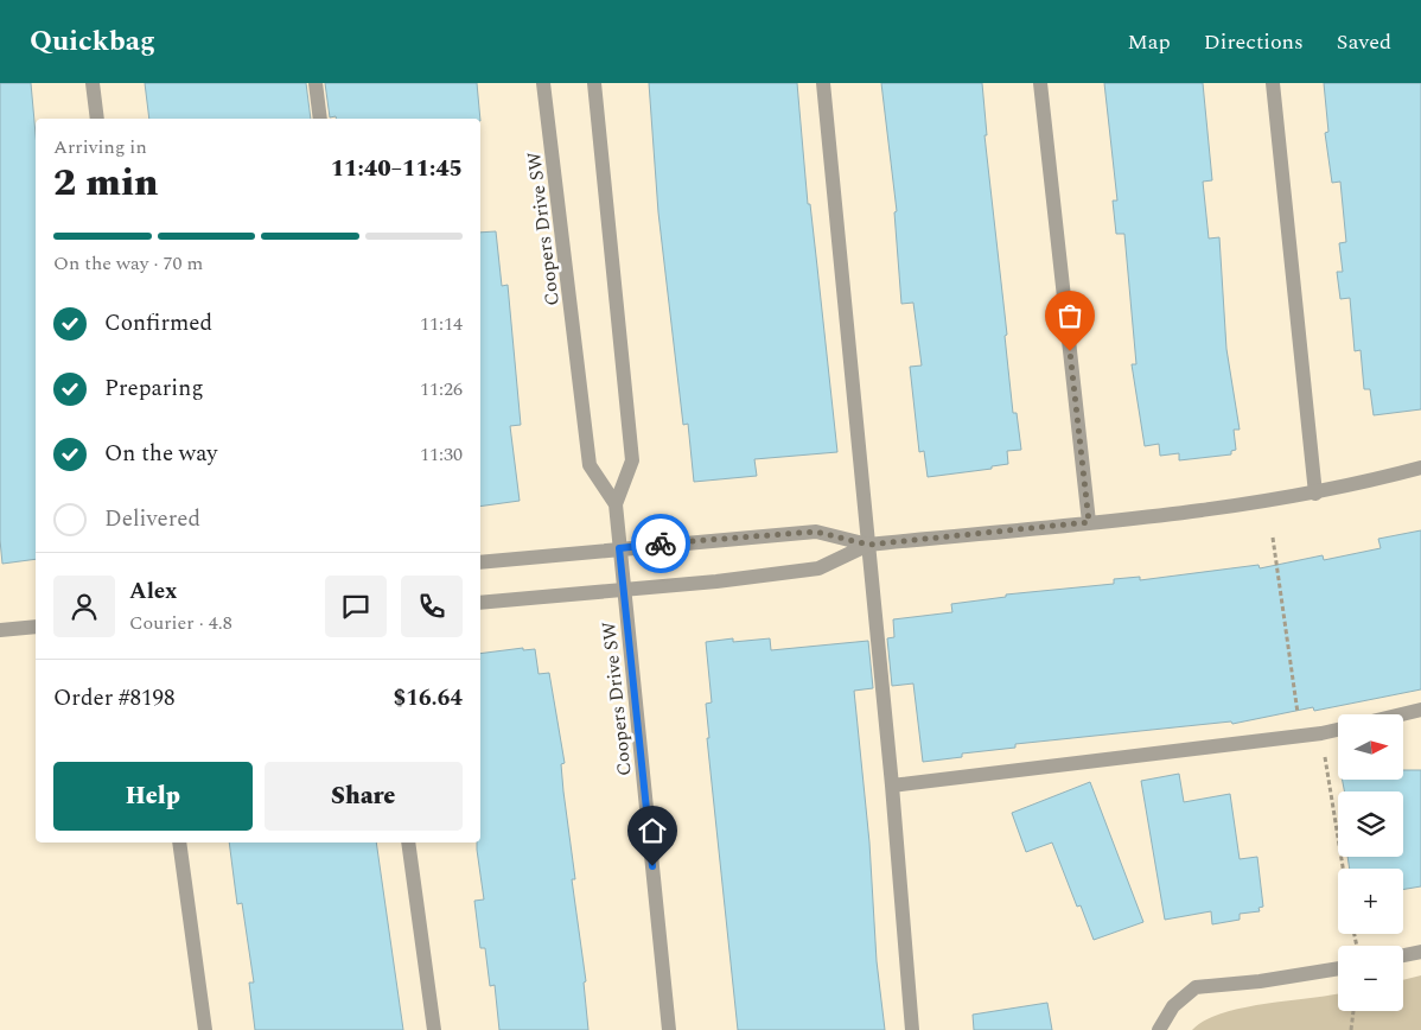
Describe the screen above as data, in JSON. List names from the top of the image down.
{
  "streets": {
    "street": ["Coopers Drive SW"]
  },
  "north": "right",
  "page": {
    "header": "Quickbag",
    "nav": ["Map", "Directions", "Saved"],
    "heading": ["2 min", "Arriving in", "11:40–11:45"],
    "panel": [
      "Alex",
      "Courier · 4.8",
      "Order #8198",
      "$16.64"
    ],
    "bar": "On the way · 70 m",
    "list": [
      ["Confirmed", "11:14"],
      ["Preparing", "11:26"],
      ["On the way", "11:30"],
      "Delivered"
    ],
    "map_buttons": ["+", "−"],
    "buttons": ["Help", "Share"]
  }
}
